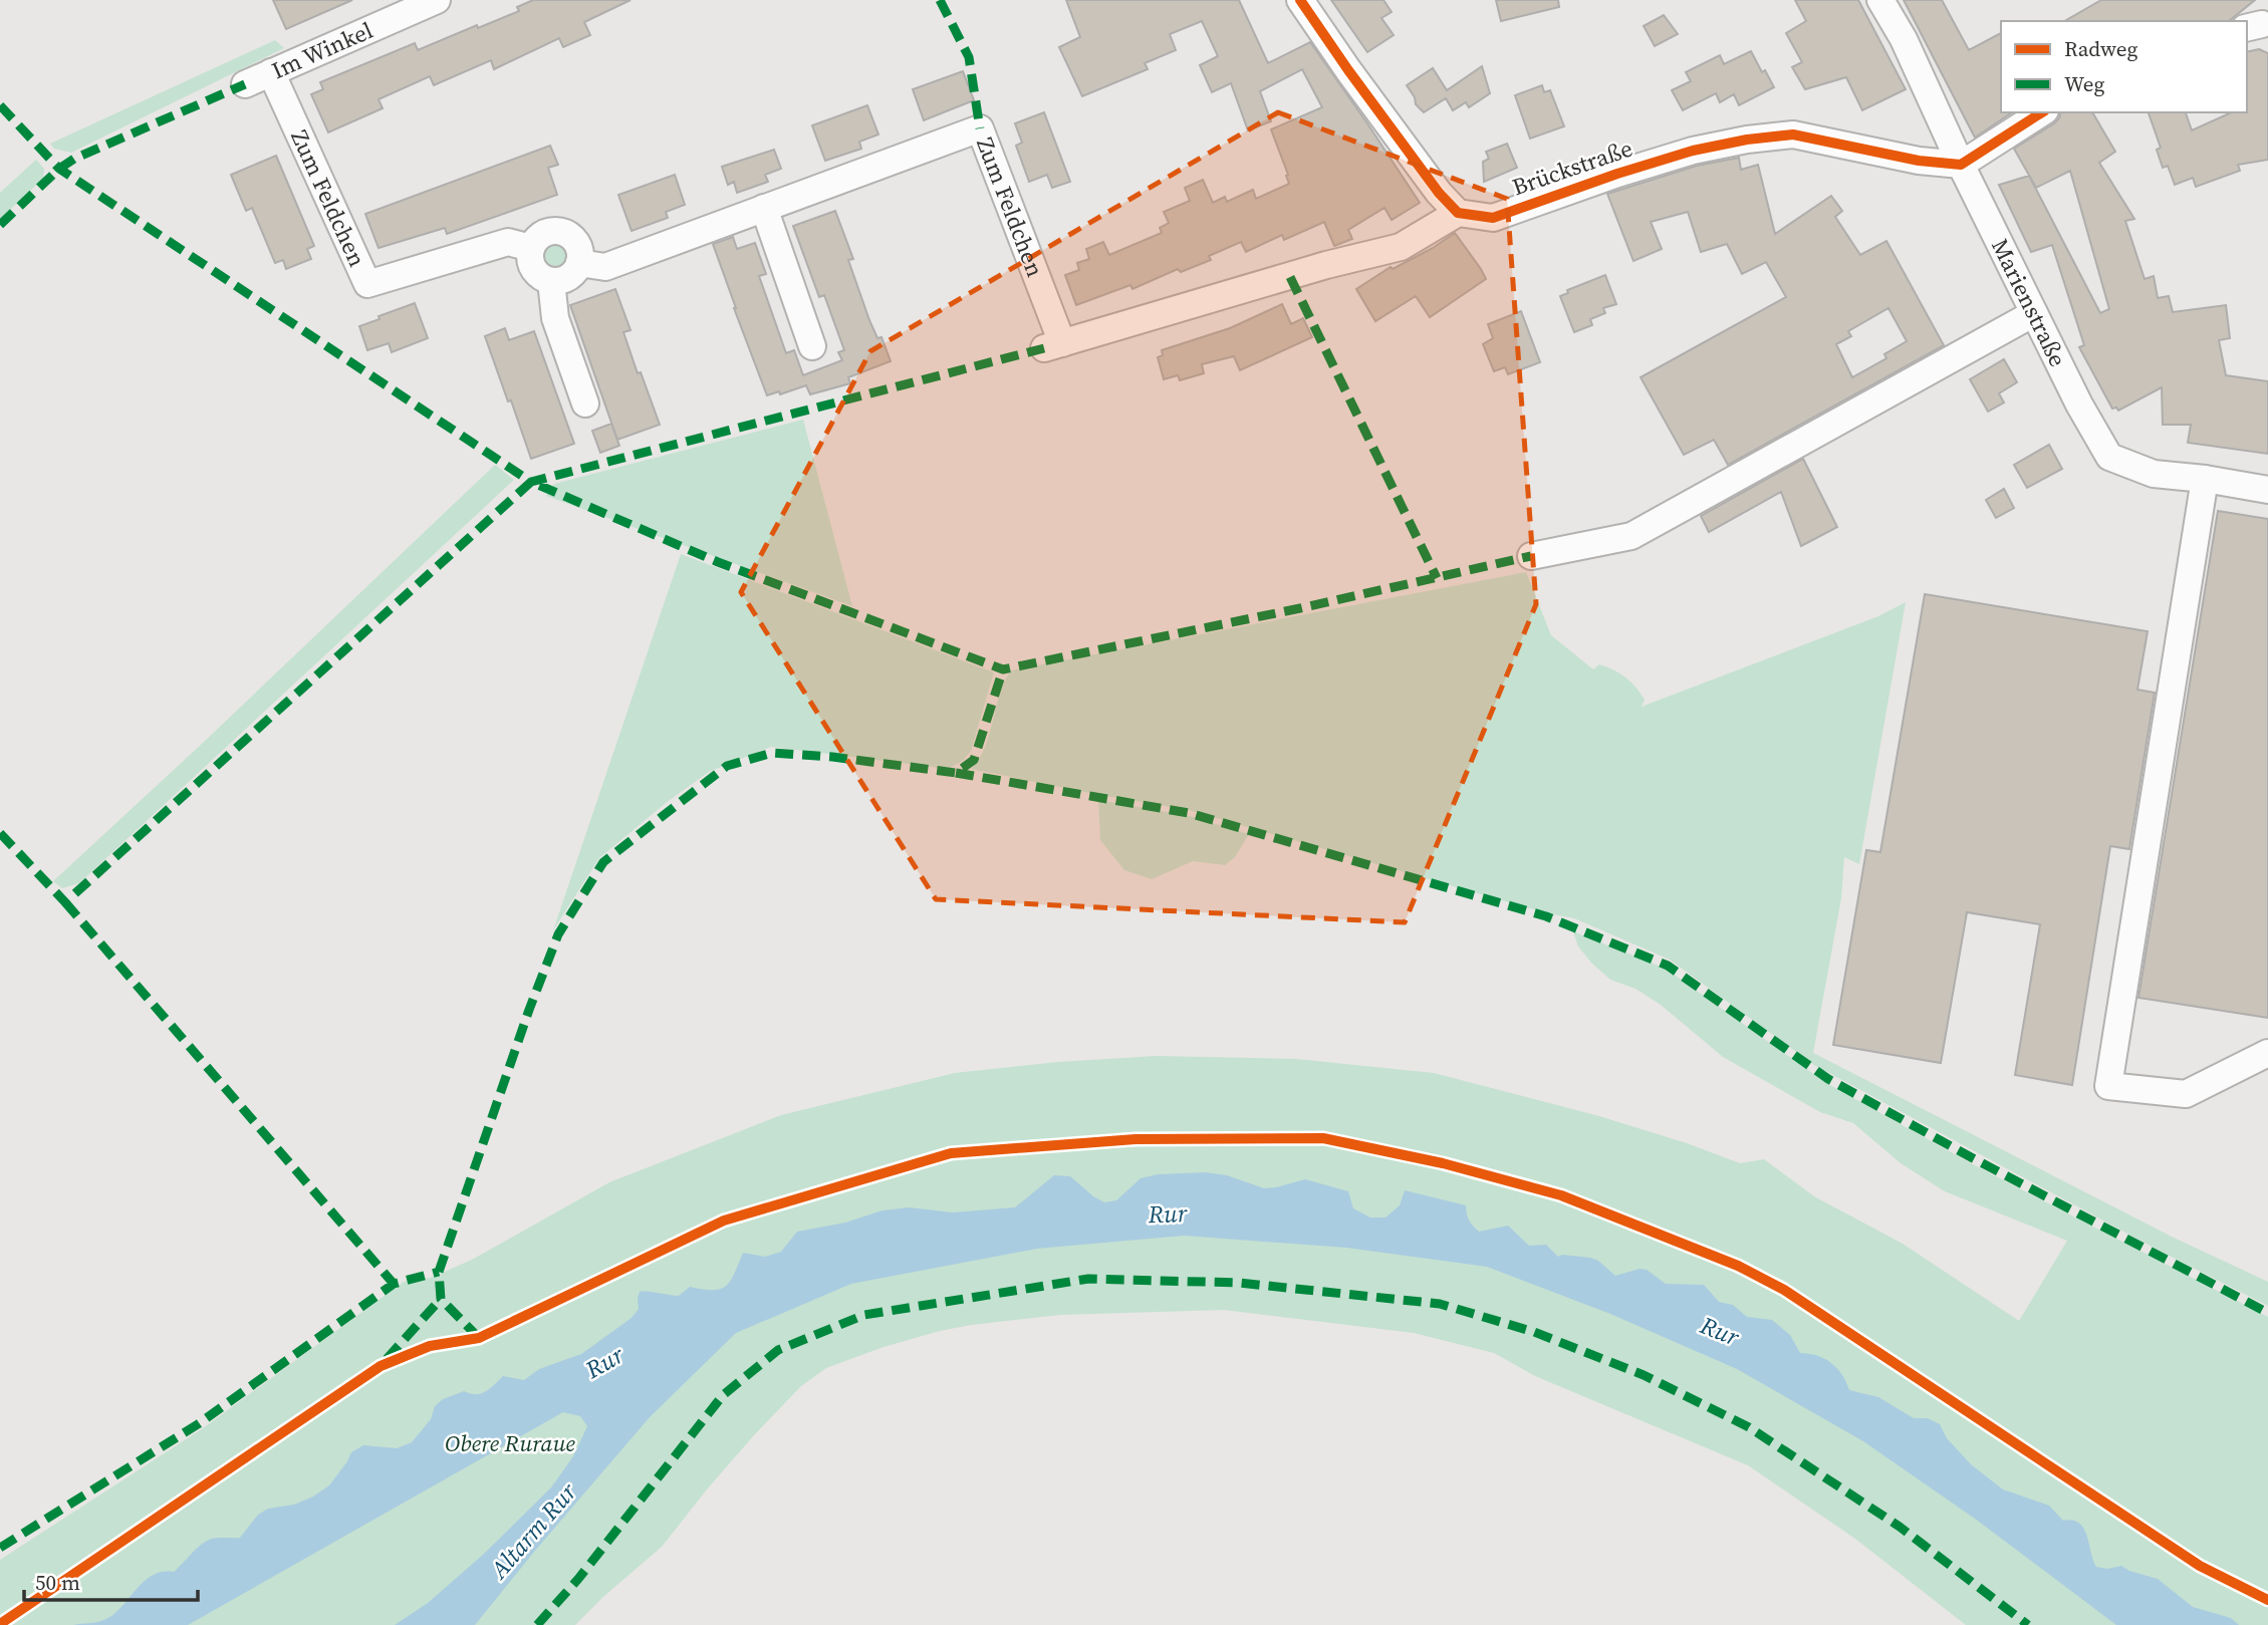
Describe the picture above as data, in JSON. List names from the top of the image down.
{
  "streets": {
    "street": [
      "Im Winkel",
      "Brückstraße",
      "Zum Feldchen",
      "Marienstraße"
    ]
  },
  "crossings": [
    ["Im Winkel", "Zum Feldchen"],
    ["Brückstraße", "Zum Feldchen"],
    ["Brückstraße", "Marienstraße"]
  ],
  "water": ["Rur", "Altarm Rur"],
  "parks": ["Obere Ruraue"],
  "legend": ["Radweg", "Weg"],
  "scale_bar": "50 m"
}
